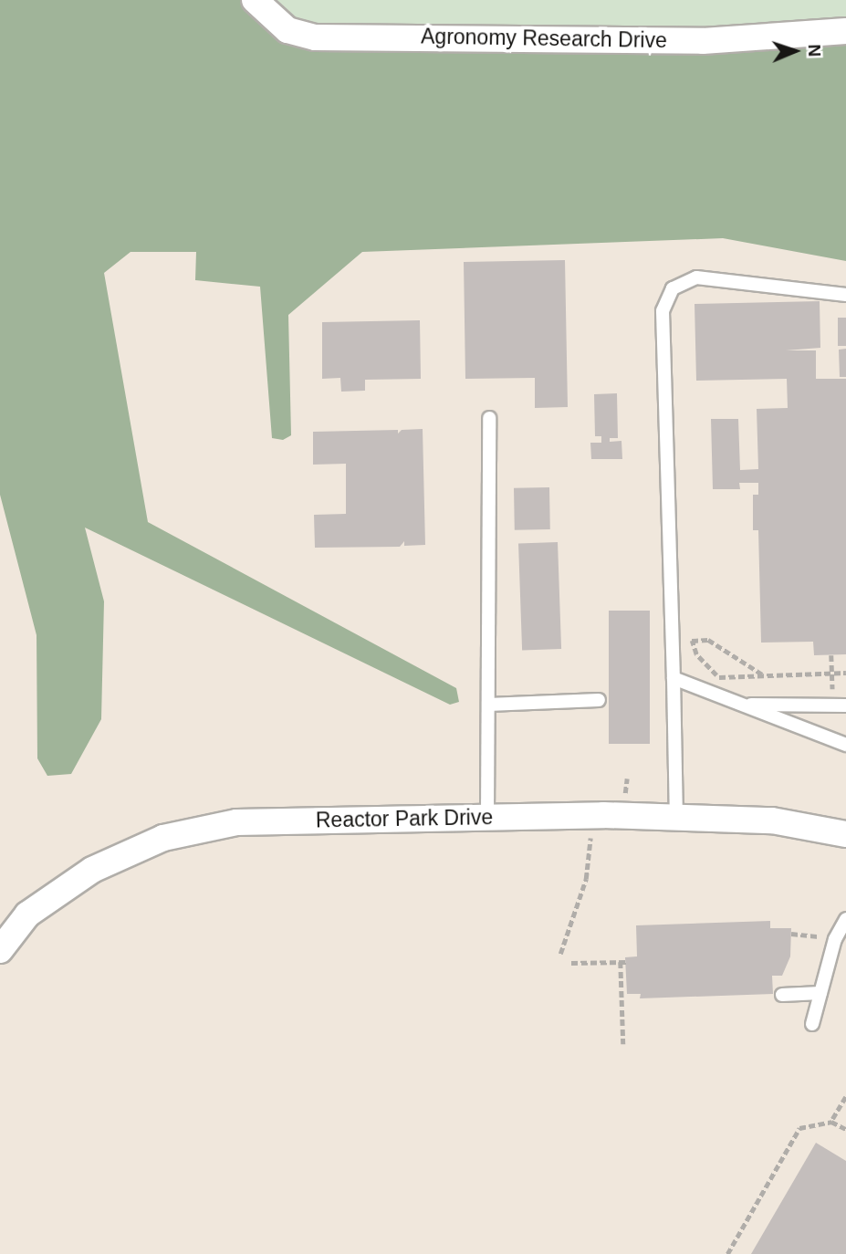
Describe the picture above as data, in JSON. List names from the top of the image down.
{
  "streets": {
    "street": ["Agronomy Research Drive", "Reactor Park Drive"]
  },
  "north": "right"
}
